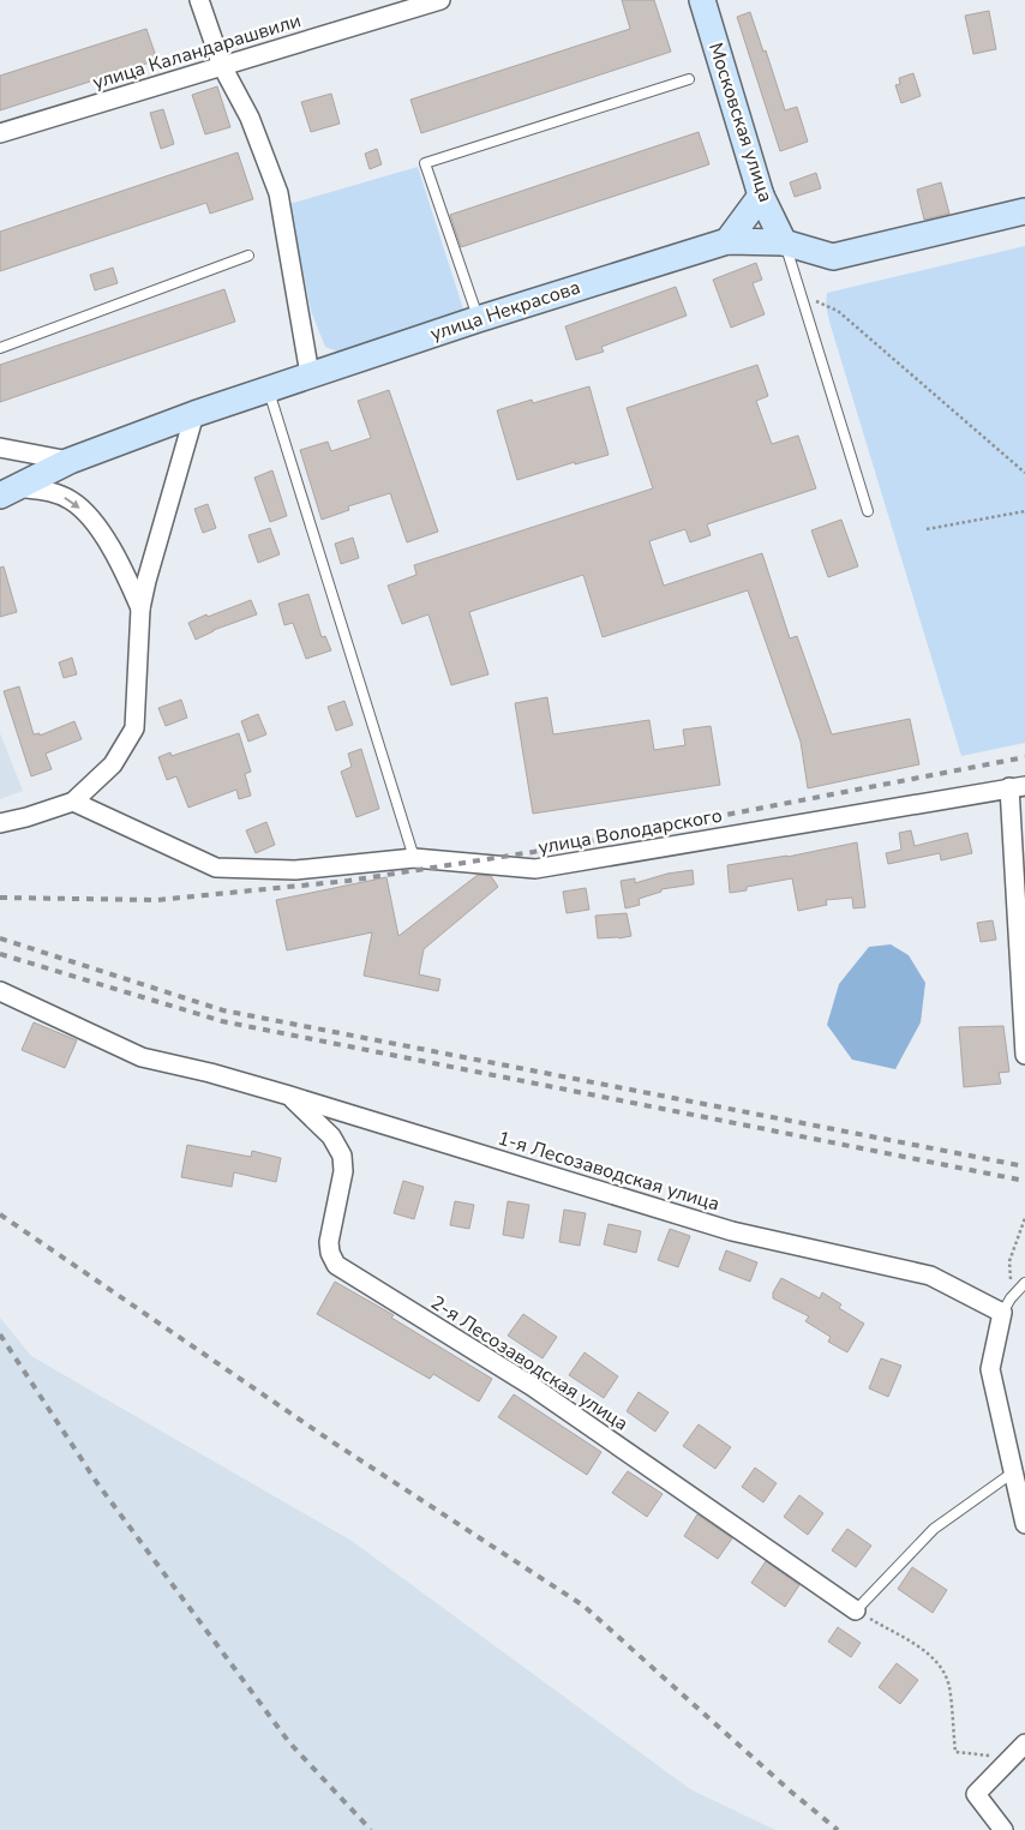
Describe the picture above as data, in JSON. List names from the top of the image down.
{
  "streets": {
    "main road": ["Московская улица", "улица Некрасова"],
    "street": [
      "улица Каландарашвили",
      "улица Володарского",
      "1-я Лесозаводская улица",
      "2-я Лесозаводская улица"
    ]
  },
  "crossings": [
    ["Московская улица", "улица Некрасова"],
    ["1-я Лесозаводская улица", "2-я Лесозаводская улица"]
  ]
}
